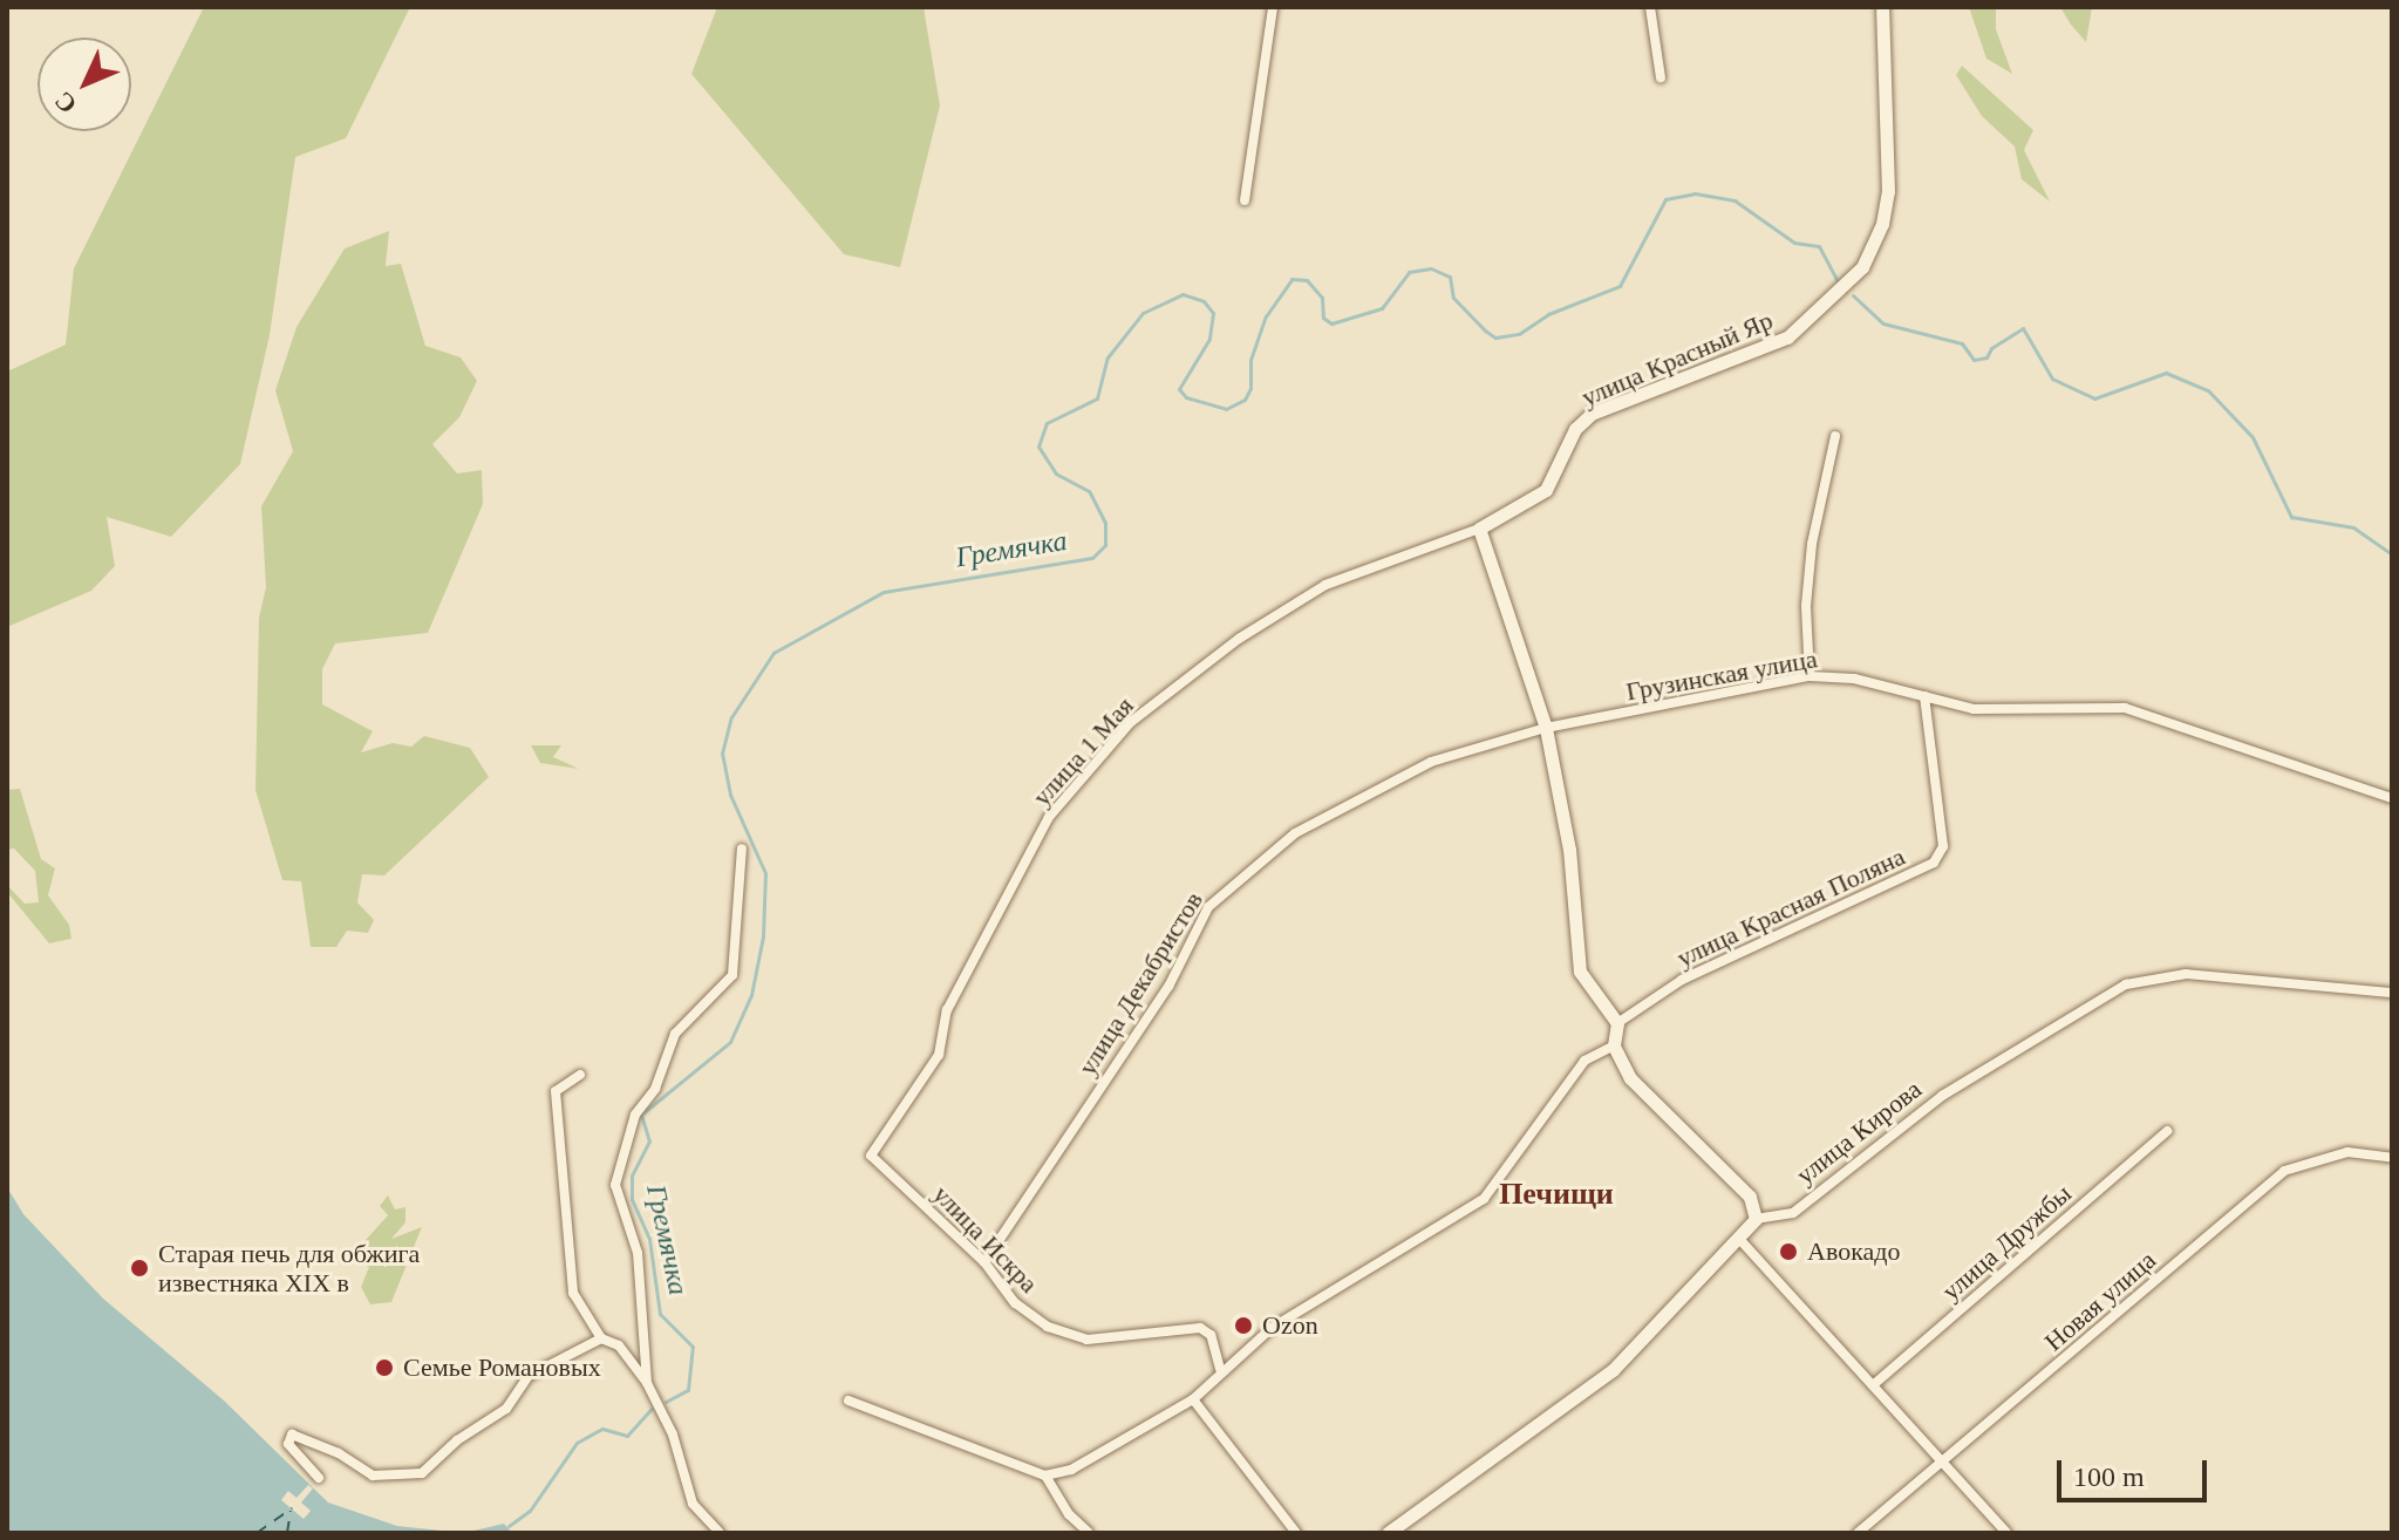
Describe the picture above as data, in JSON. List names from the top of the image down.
{
  "streets": {
    "street": [
      "улица Красный Яр",
      "Грузинская улица",
      "улица 1 Мая",
      "улица Красная Поляна",
      "улица Декабристов",
      "улица Кирова",
      "улица Искра",
      "улица Дружбы",
      "Новая улица"
    ]
  },
  "crossings": [
    ["улица Красный Яр", "улица 1 Мая"],
    ["Грузинская улица", "улица Красная Поляна"],
    ["Грузинская улица", "улица Декабристов"],
    ["улица 1 Мая", "улица Искра"],
    ["улица Декабристов", "улица Искра"]
  ],
  "districts": ["Печищи"],
  "water": ["Гремячка"],
  "places": [
    "Авокадо",
    "Старая печь для обжига известняка XIX в",
    "Ozon",
    "Семье Романовых"
  ],
  "scale_bar": "100 m",
  "north": "bottom left"
}
